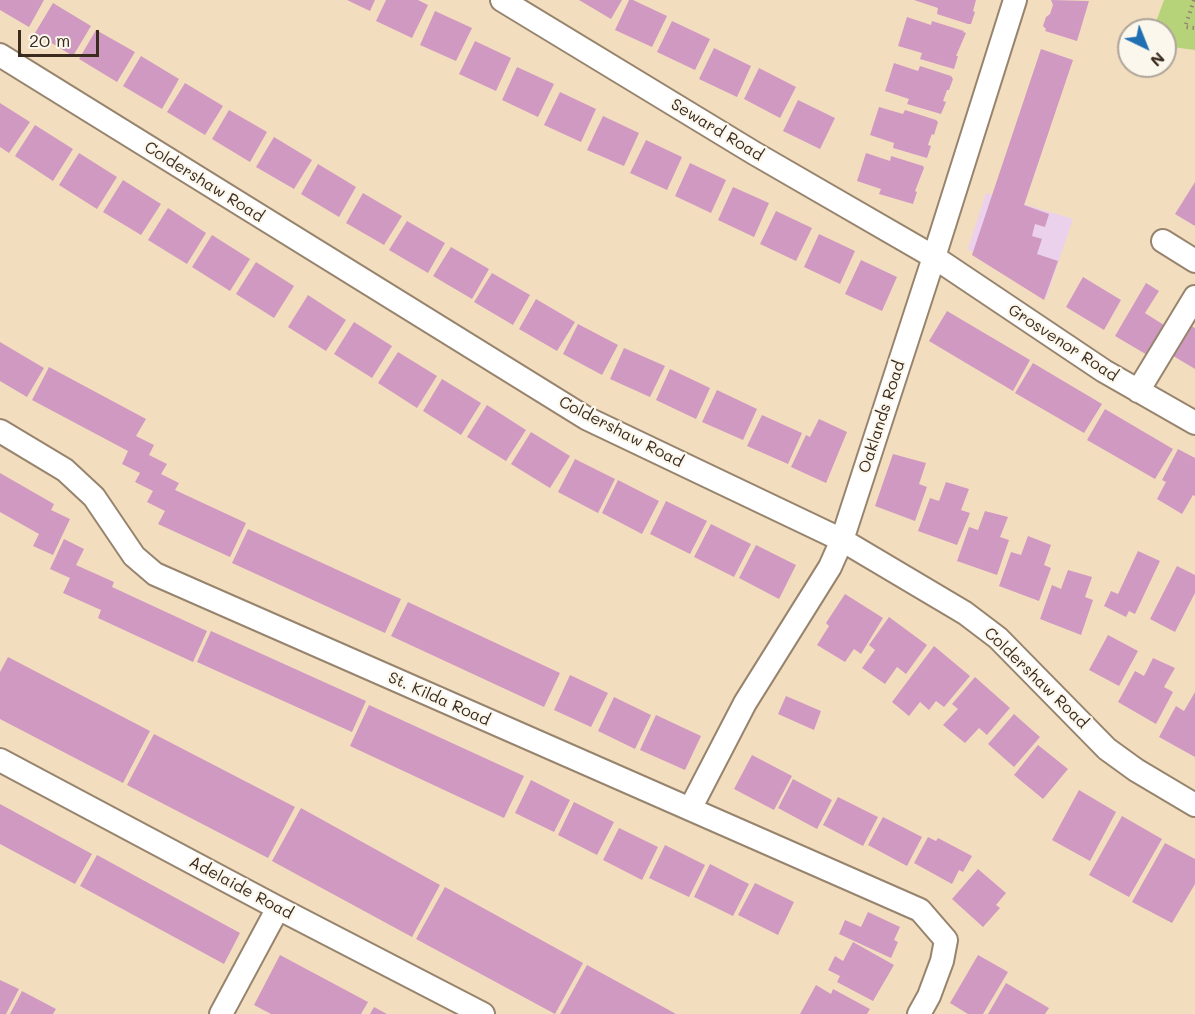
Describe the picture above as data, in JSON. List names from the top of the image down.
{
  "streets": {
    "street": [
      "Seward Road",
      "Coldershaw Road",
      "Grosvenor Road",
      "Oaklands Road",
      "St. Kilda Road",
      "Adelaide Road"
    ]
  },
  "crossings": [
    ["Seward Road", "Grosvenor Road"],
    ["Seward Road", "Oaklands Road"],
    ["Coldershaw Road", "Oaklands Road"],
    ["Grosvenor Road", "Oaklands Road"],
    ["Oaklands Road", "St. Kilda Road"]
  ],
  "scale_bar": "20 m",
  "north": "bottom right"
}
